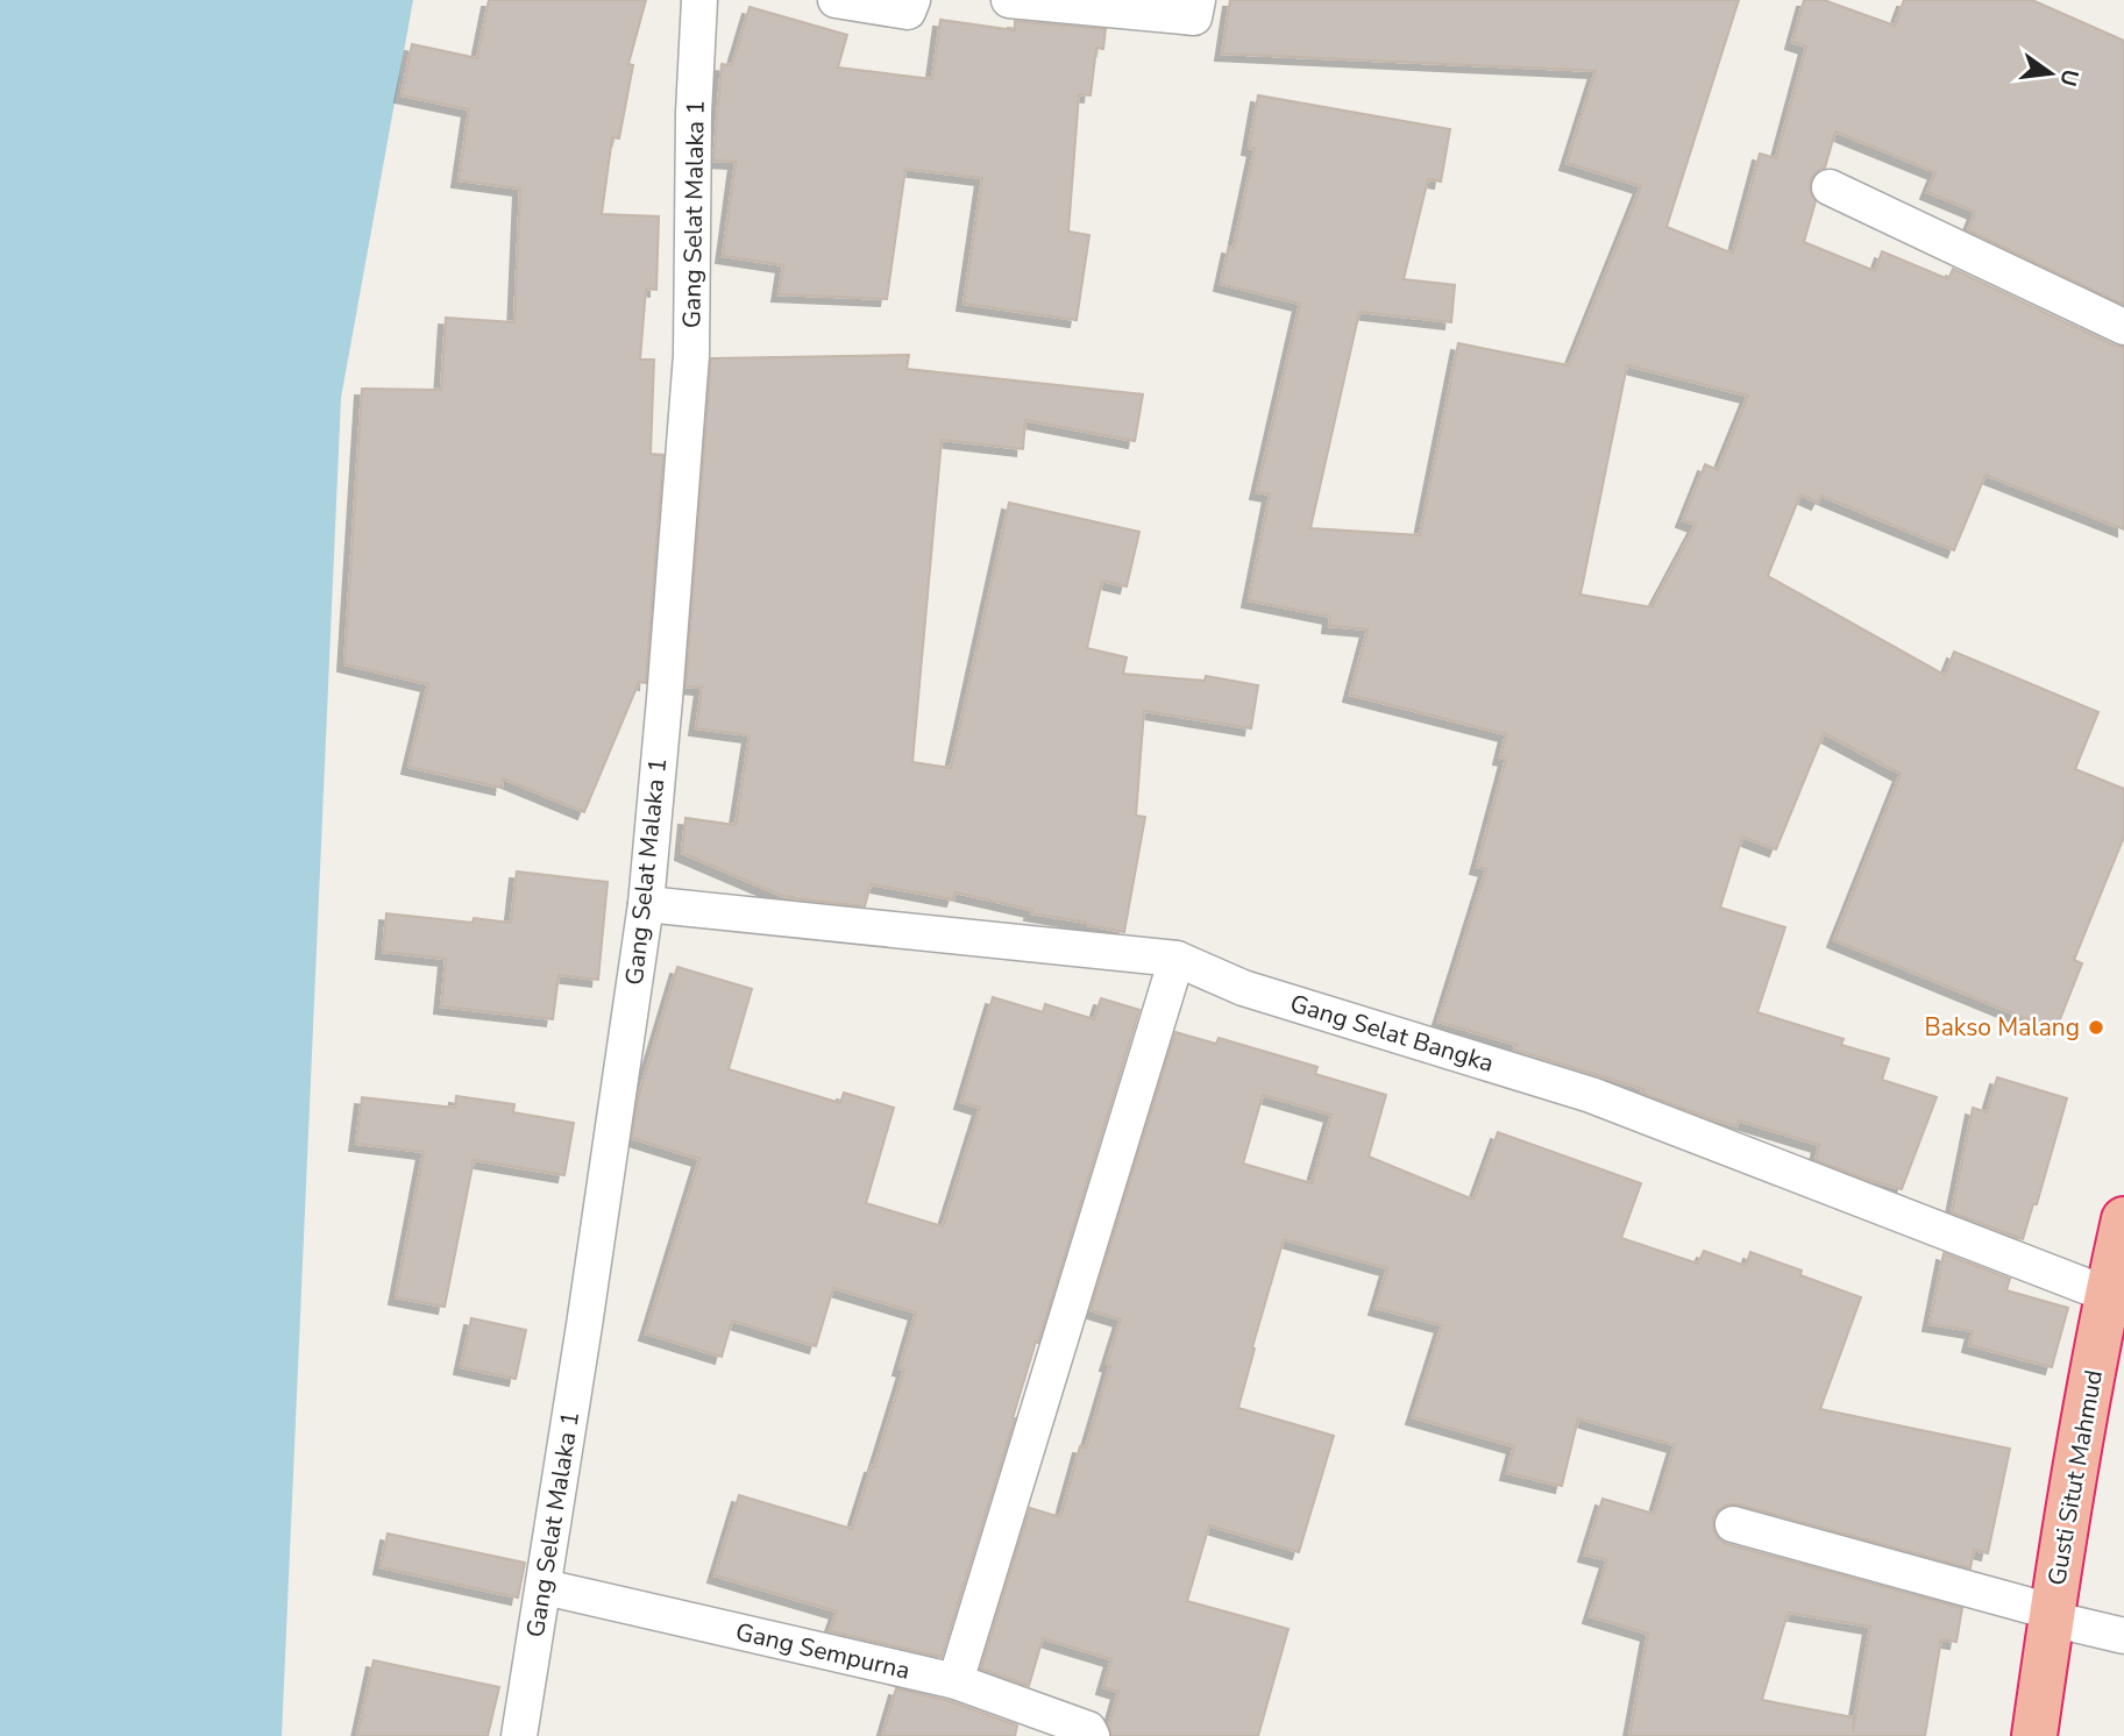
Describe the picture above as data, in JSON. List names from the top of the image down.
{
  "streets": {
    "highway": ["Gusti Situt Mahmud"],
    "street": ["Gang Selat Malaka 1", "Gang Selat Bangka", "Gang Sempurna"]
  },
  "crossings": [
    ["Gang Selat Malaka 1", "Gang Selat Bangka"],
    ["Gang Selat Malaka 1", "Gang Sempurna"],
    ["Gang Selat Bangka", "Gusti Situt Mahmud"]
  ],
  "places": ["Bakso Malang"],
  "north": "right"
}
